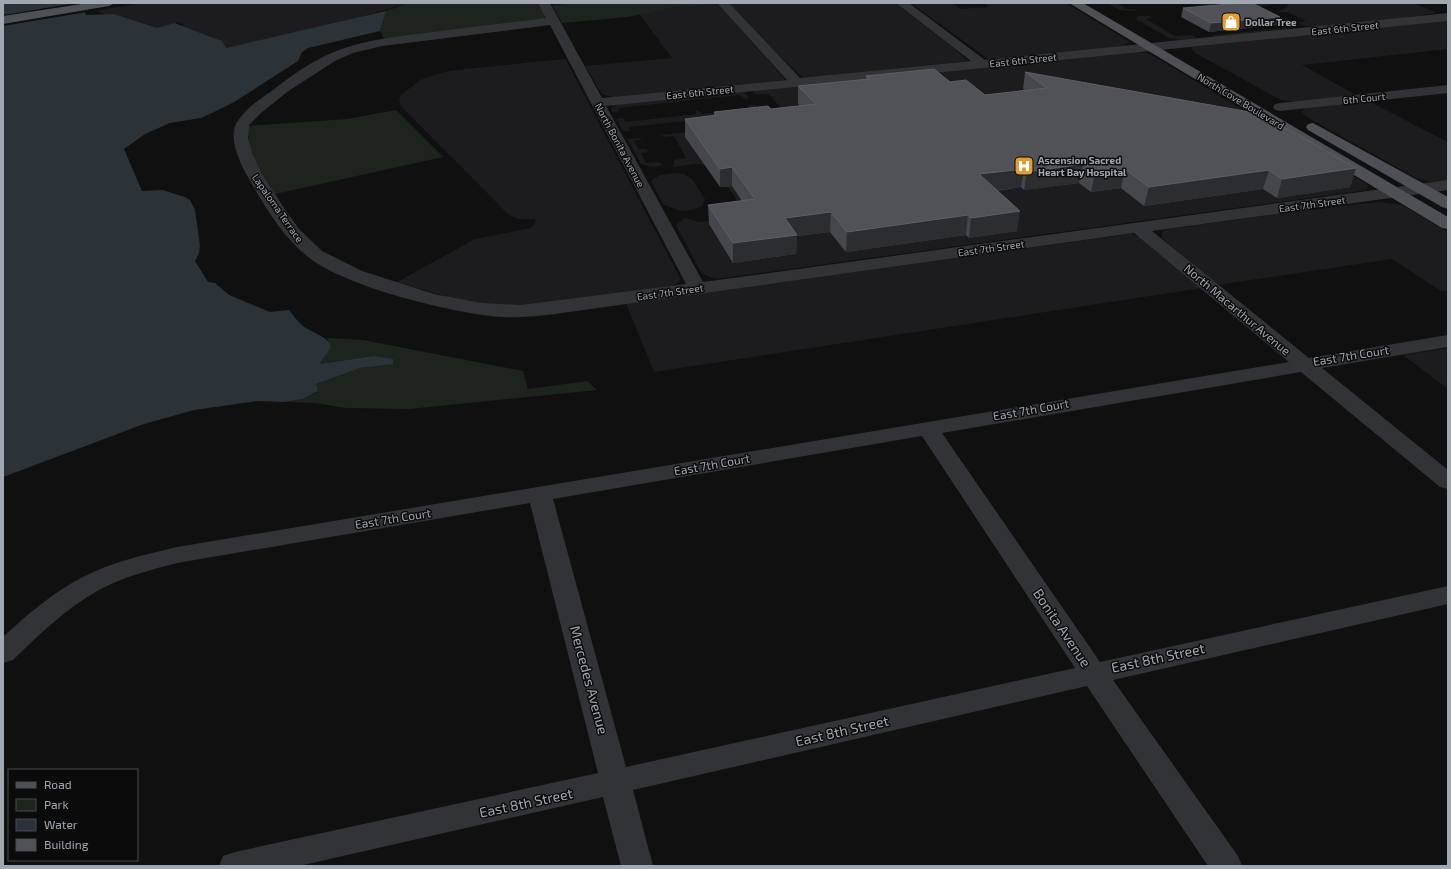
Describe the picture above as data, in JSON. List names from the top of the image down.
{
  "streets": {
    "main road": ["North Cove Boulevard"],
    "street": [
      "East 6th Street",
      "6th Court",
      "North Bonita Avenue",
      "East 7th Street",
      "Lapaloma Terrace",
      "North Macarthur Avenue",
      "East 7th Court",
      "Bonita Avenue",
      "East 8th Street",
      "Mercedes Avenue"
    ]
  },
  "crossings": [
    ["East 6th Street", "North Cove Boulevard"],
    ["East 6th Street", "North Bonita Avenue"],
    ["6th Court", "North Cove Boulevard"],
    ["North Cove Boulevard", "East 7th Street"],
    ["North Bonita Avenue", "East 7th Street"],
    ["North Bonita Avenue", "Lapaloma Terrace"],
    ["East 7th Street", "Lapaloma Terrace"],
    ["East 7th Street", "North Macarthur Avenue"],
    ["North Macarthur Avenue", "East 7th Court"],
    ["East 7th Court", "Bonita Avenue"],
    ["East 7th Court", "Mercedes Avenue"],
    ["Bonita Avenue", "East 8th Street"],
    ["East 8th Street", "Mercedes Avenue"]
  ],
  "places": {
    "shop": ["Dollar Tree"],
    "hospital": ["Ascension Sacred Heart Bay Hospital"]
  },
  "legend": [
    "Road",
    "Park",
    "Water",
    "Building"
  ]
}
